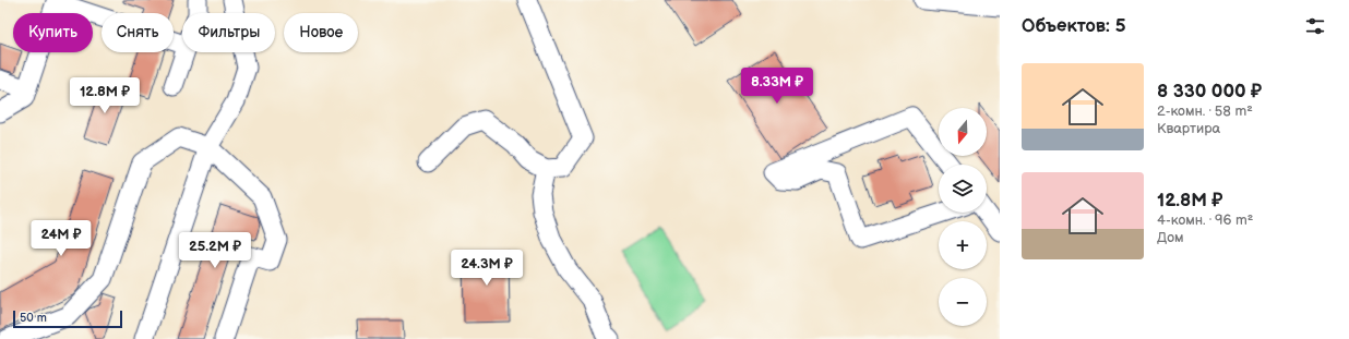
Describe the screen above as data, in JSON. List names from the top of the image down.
{
  "scale_bar": "50 m",
  "north": "bottom",
  "page": {
    "heading": "Объектов: 5",
    "chip": [
      "Купить",
      "Снять",
      "Фильтры",
      "Новое"
    ],
    "list": [
      {
        "name": "8 330 000 ₽",
        "note": "2-комн. · 58 m² · Квартира"
      },
      {
        "name": "12.8M ₽",
        "note": "4-комн. · 96 m² · Дом"
      }
    ],
    "price": [
      "8.33M ₽",
      "12.8M ₽",
      "24M ₽",
      "25.2M ₽",
      "24.3M ₽"
    ],
    "map_buttons": ["+", "−"],
    "scale": "50 m"
  }
}
